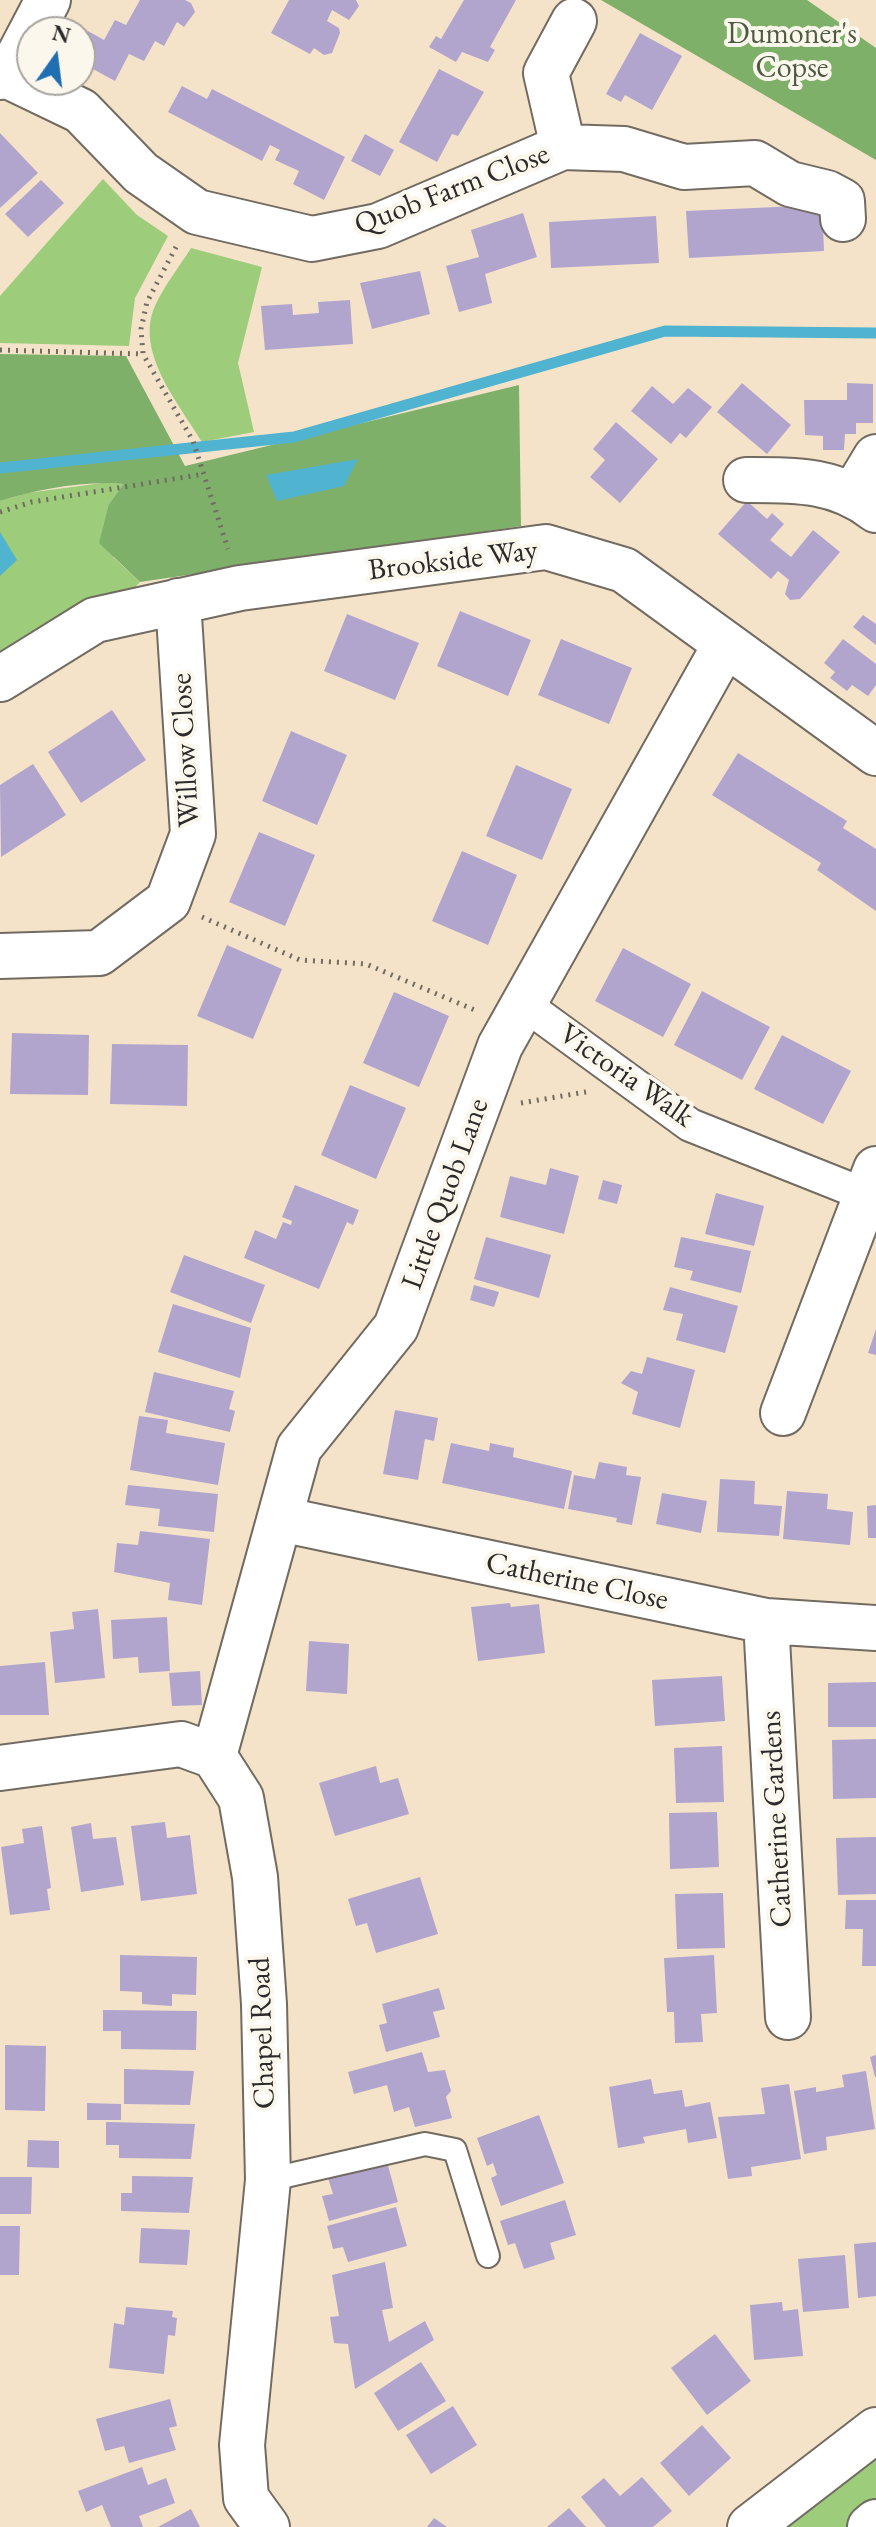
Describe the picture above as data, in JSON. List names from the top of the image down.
{
  "streets": {
    "street": [
      "Quob Farm Close",
      "Brookside Way",
      "Willow Close",
      "Victoria Walk",
      "Little Quob Lane",
      "Catherine Close",
      "Catherine Gardens",
      "Chapel Road"
    ]
  },
  "crossings": [
    ["Brookside Way", "Willow Close"],
    ["Brookside Way", "Little Quob Lane"],
    ["Victoria Walk", "Little Quob Lane"],
    ["Little Quob Lane", "Catherine Close"],
    ["Little Quob Lane", "Chapel Road"],
    ["Catherine Close", "Catherine Gardens"]
  ],
  "parks": ["Dumoner's Copse"],
  "north": "top"
}
